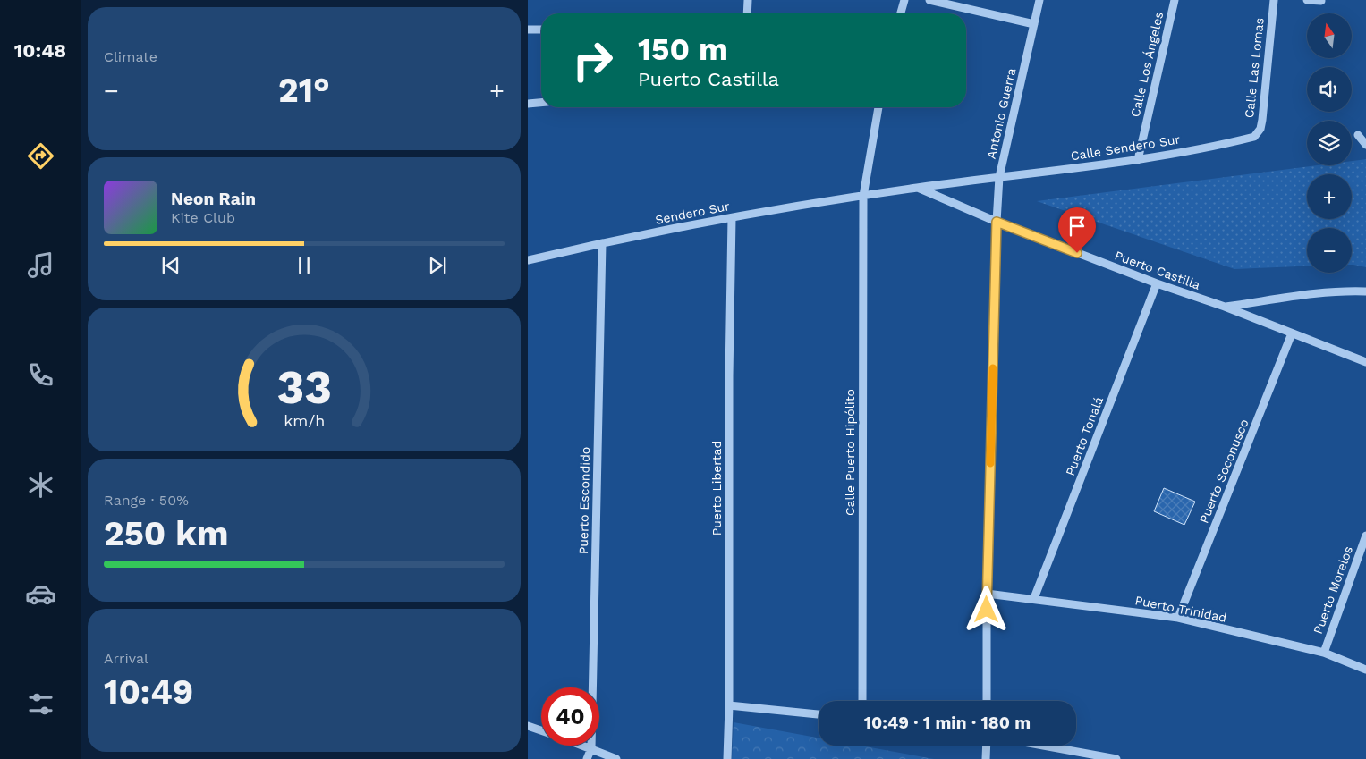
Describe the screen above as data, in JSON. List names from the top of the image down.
{
  "streets": {
    "street": [
      "Calle Los Ángeles",
      "Calle Las Lomas",
      "Antonio Guerra",
      "Calle Sendero Sur",
      "Sendero Sur",
      "Puerto Castilla",
      "Puerto Tonalá",
      "Calle Puerto Hipólito",
      "Puerto Soconusco",
      "Puerto Libertad",
      "Puerto Escondido",
      "Puerto Morelos",
      "Puerto Trinidad"
    ]
  },
  "crossings": [
    ["Calle Los Ángeles", "Calle Sendero Sur"],
    ["Calle Las Lomas", "Calle Sendero Sur"],
    ["Antonio Guerra", "Calle Sendero Sur"],
    ["Antonio Guerra", "Sendero Sur"],
    ["Antonio Guerra", "Puerto Castilla"],
    ["Antonio Guerra", "Calle Puerto Hipólito"],
    ["Sendero Sur", "Calle Puerto Hipólito"],
    ["Sendero Sur", "Puerto Libertad"],
    ["Sendero Sur", "Puerto Escondido"],
    ["Puerto Castilla", "Puerto Tonalá"],
    ["Puerto Castilla", "Puerto Soconusco"],
    ["Puerto Tonalá", "Puerto Trinidad"],
    ["Puerto Soconusco", "Puerto Trinidad"],
    ["Puerto Morelos", "Puerto Trinidad"]
  ],
  "north": "top",
  "page": {
    "tabs": "10:48",
    "tile": [
      "Climate",
      ["Range · 50%", "250 km"],
      ["Arrival", "10:49"]
    ],
    "map_buttons": ["+", "−"],
    "turn": ["150 m", "Puerto Castilla"],
    "heat": ["−", "21°", "+"],
    "song": ["Neon Rain", "Kite Club"],
    "limit": "40",
    "trip": "10:49 · 1 min · 180 m",
    "gauge": ["33", "km/h"]
  }
}
